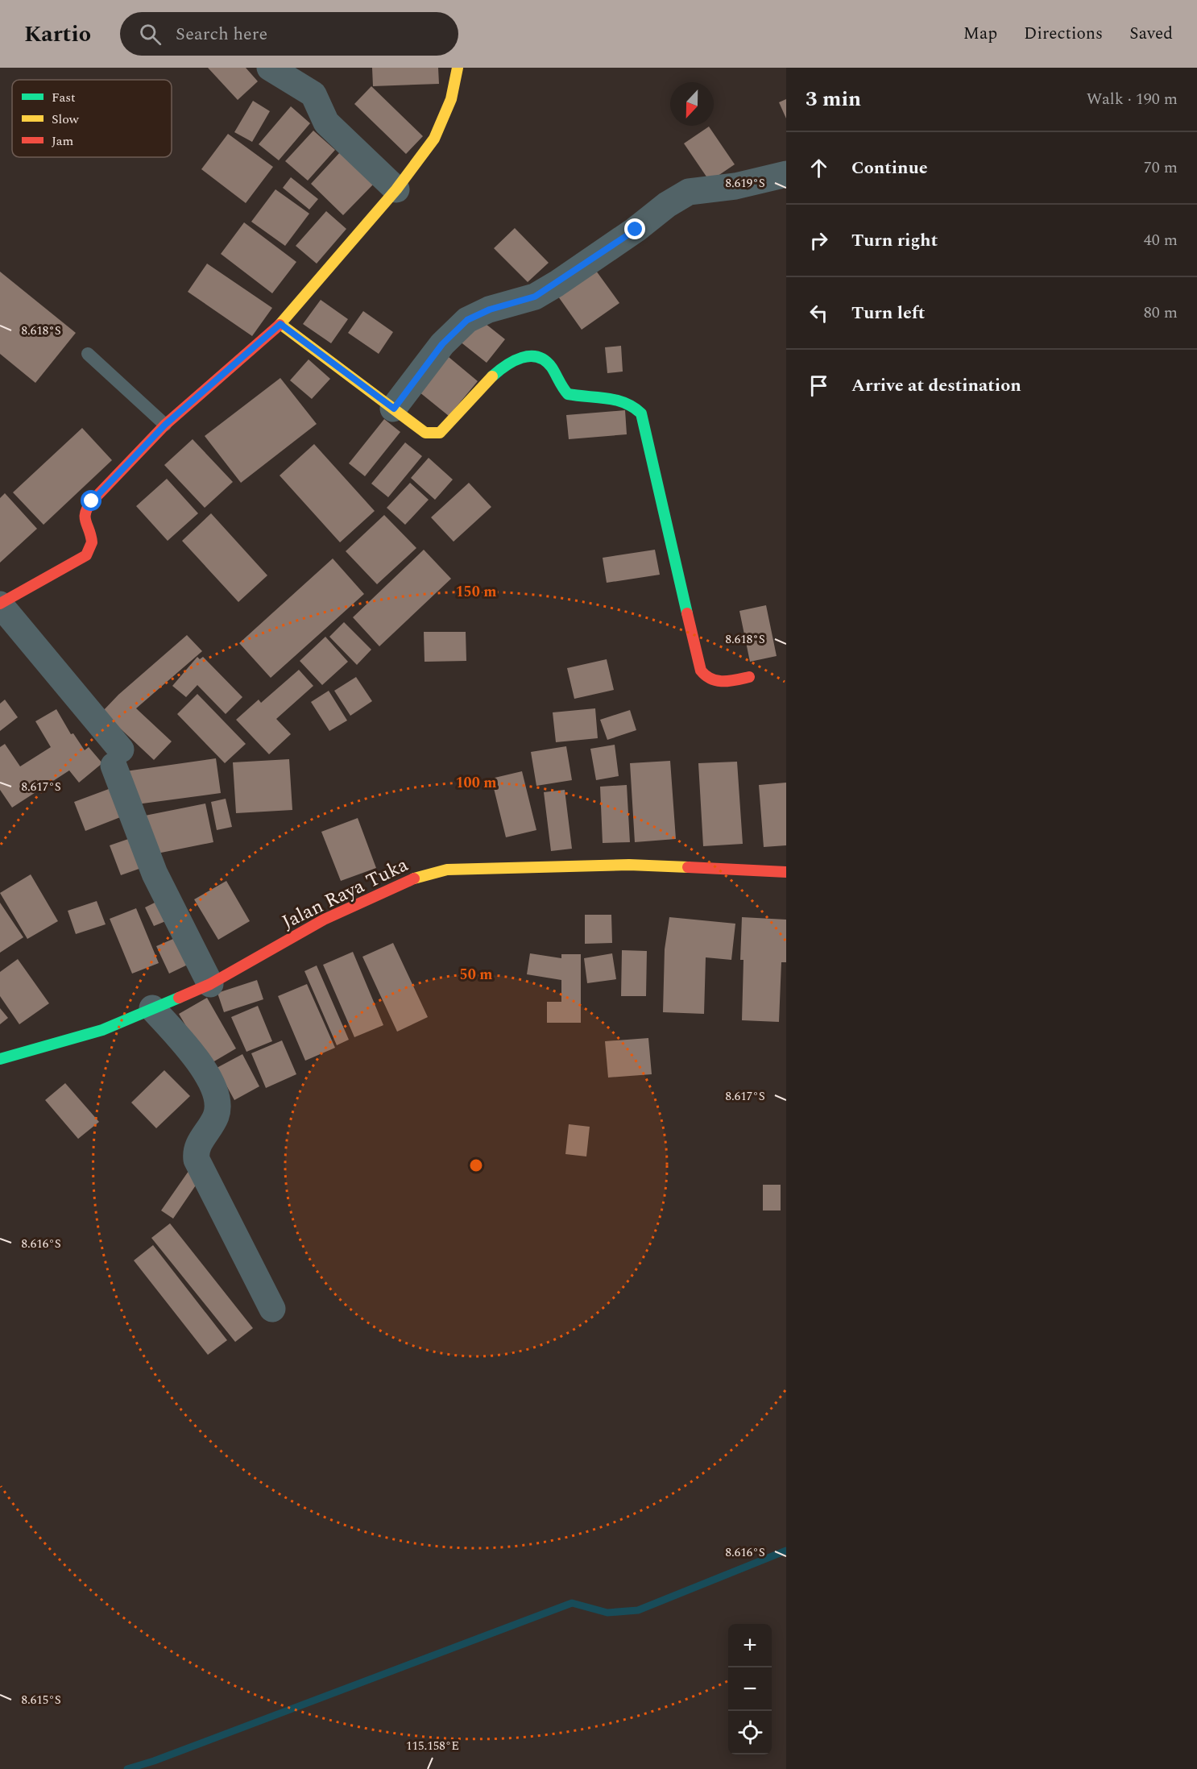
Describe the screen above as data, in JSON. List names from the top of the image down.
{
  "streets": {
    "street": ["Jalan Raya Tuka"]
  },
  "legend": ["Fast", "Slow", "Jam"],
  "north": "bottom",
  "page": {
    "header": "Kartio",
    "search": "Search here",
    "nav": ["Map", "Directions", "Saved"],
    "heading": ["3 min", "Walk · 190 m"],
    "list": [
      ["Continue", "70 m"],
      ["Turn right", "40 m"],
      ["Turn left", "80 m"],
      "Arrive at destination"
    ],
    "map_buttons": ["+", "−"]
  },
  "coordinates": [
    "8.619°S",
    "8.618°S",
    "8.617°S",
    "8.616°S",
    "8.615°S",
    "115.158°E"
  ],
  "rings": ["150 m", "100 m", "50 m"]
}
